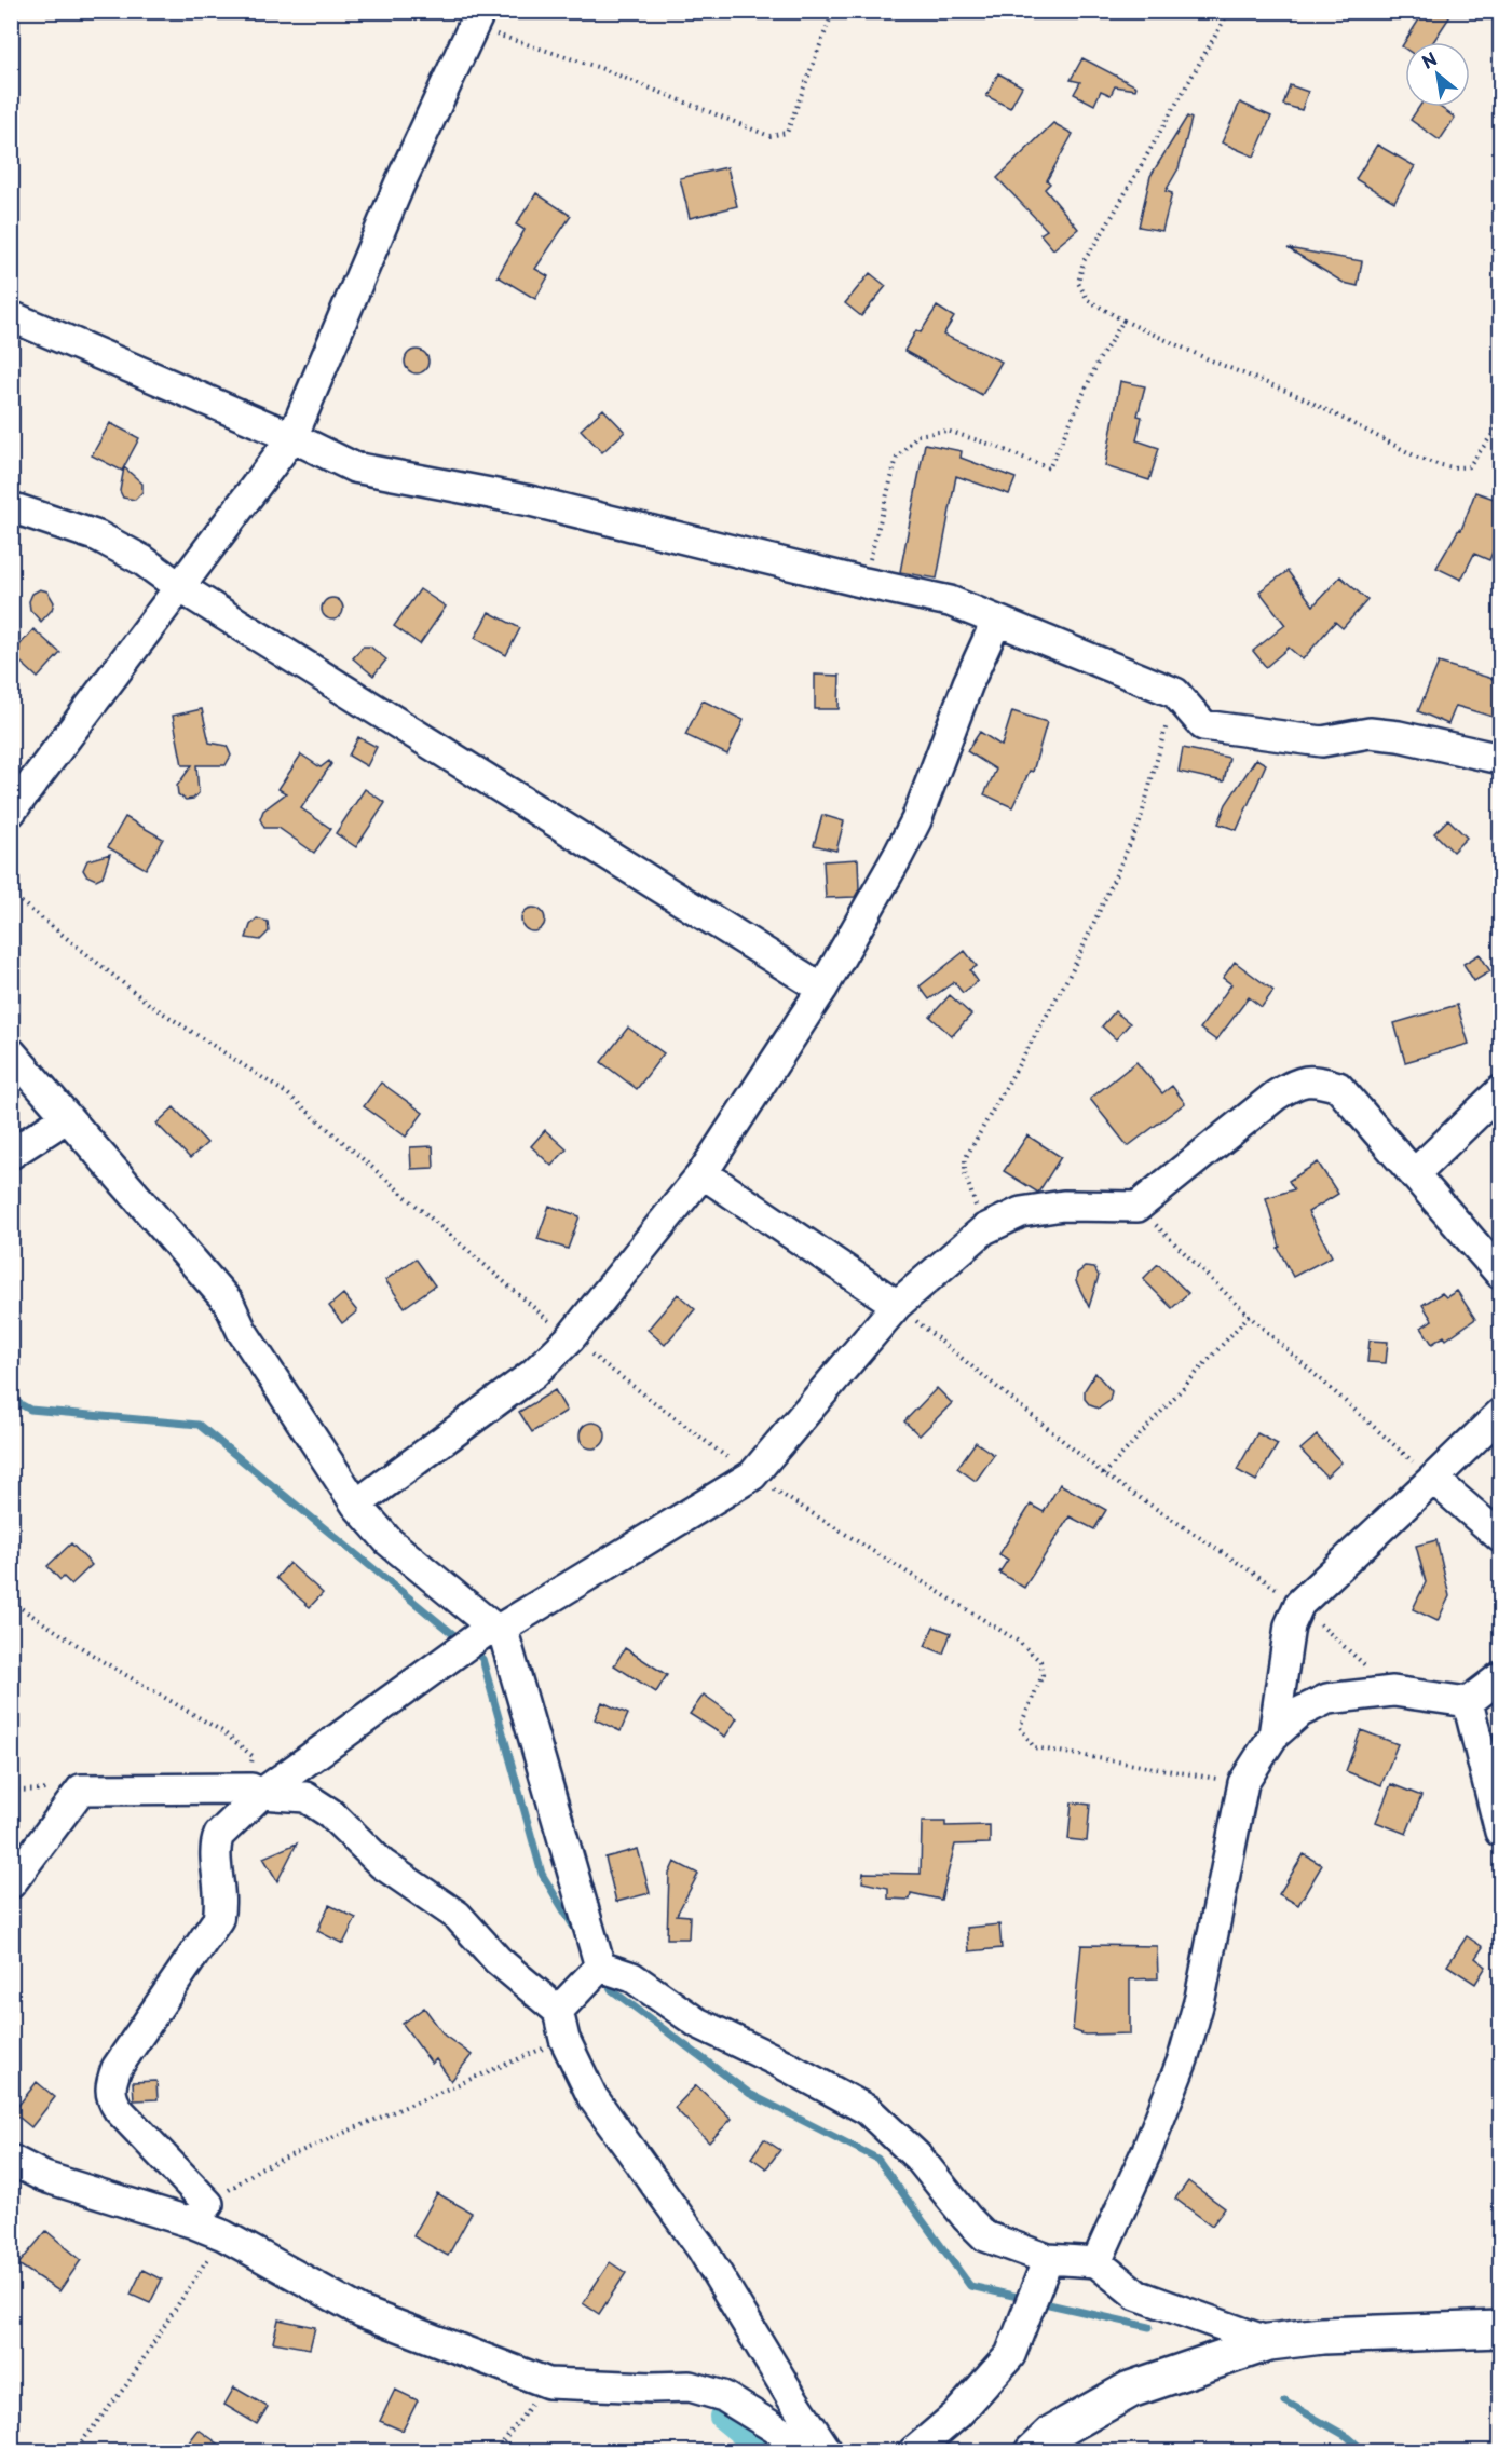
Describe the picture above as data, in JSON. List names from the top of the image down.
{
  "north": "top left"
}
